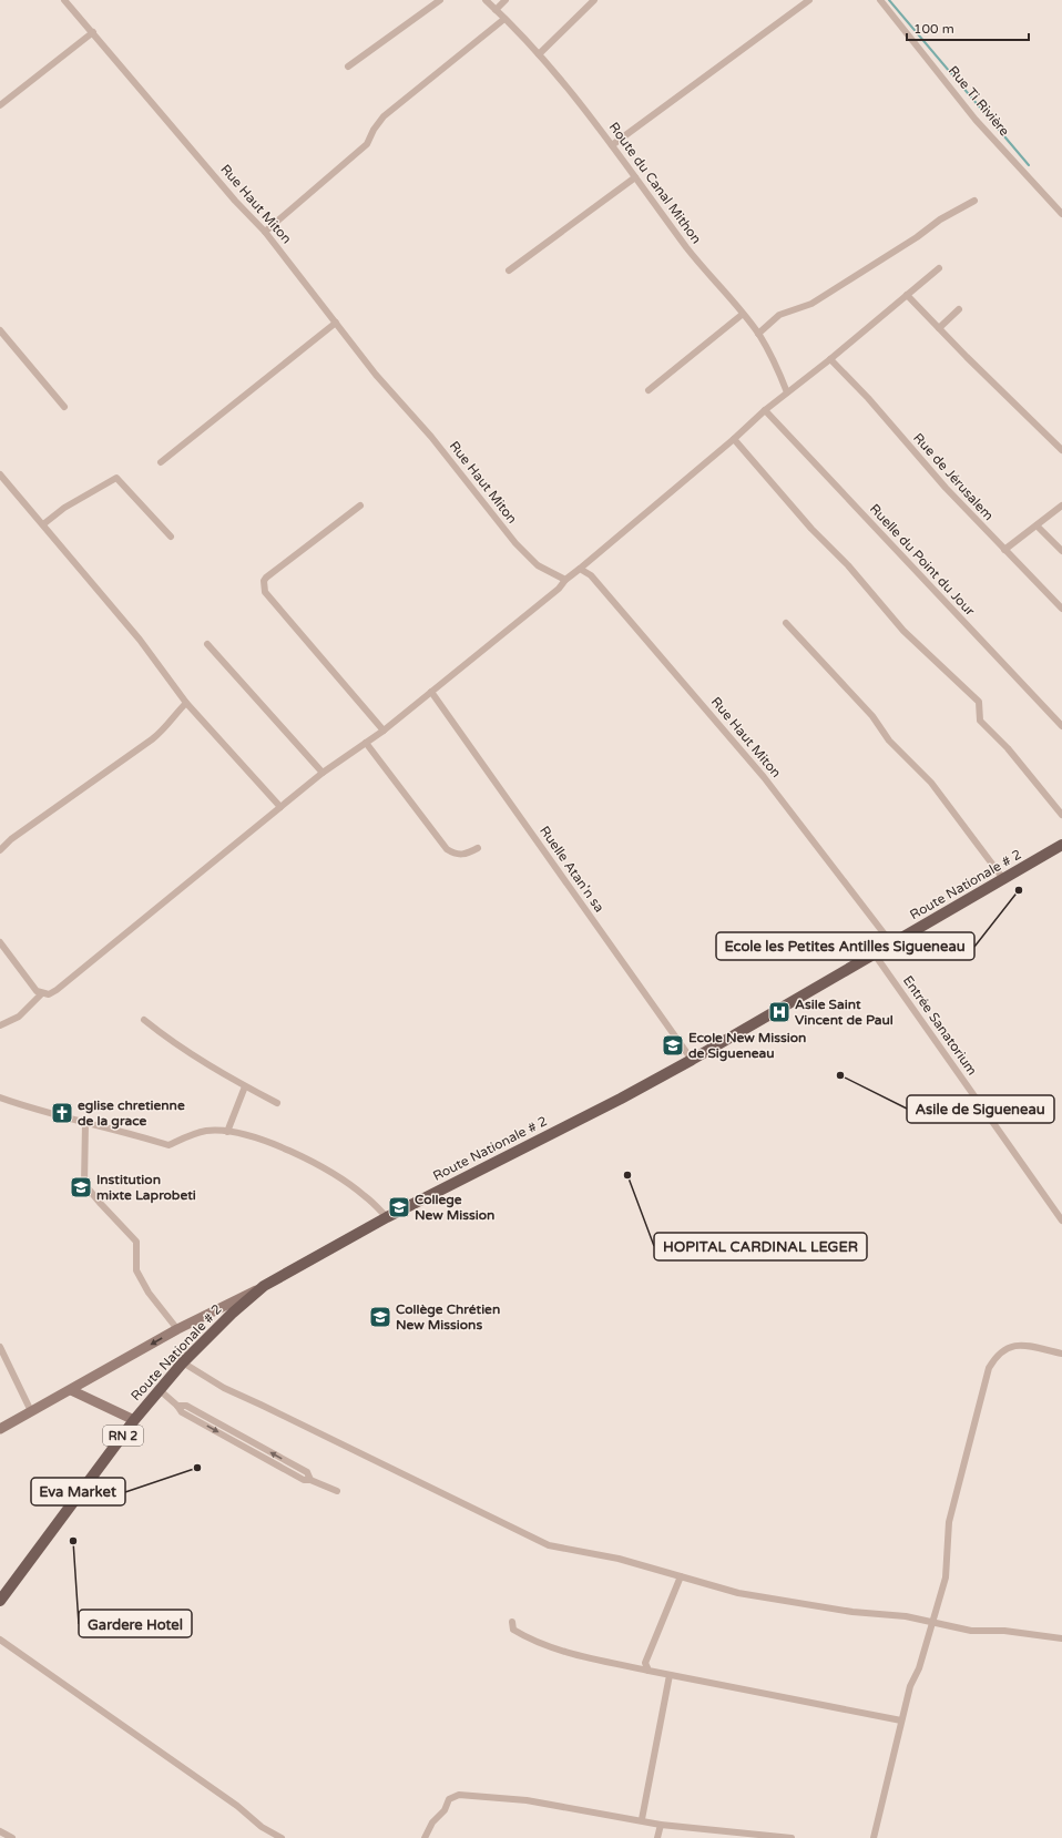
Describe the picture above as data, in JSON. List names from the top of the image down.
{
  "streets": {
    "main road": ["Route Nationale # 2", "RN 2"],
    "street": [
      "Rue Ti Rivière",
      "Route du Canal Mithon",
      "Rue Haut Miton",
      "Rue de Jérusalem",
      "Ruelle du Point du Jour",
      "Ruelle Atan'n sa",
      "Entrée Sanatorium"
    ]
  },
  "crossings": [
    ["Rue Haut Miton", "Route Nationale # 2"],
    ["Ruelle Atan'n sa", "Route Nationale # 2"],
    ["Route Nationale # 2", "Entrée Sanatorium"]
  ],
  "places": {
    "other": [
      "Ecole les Petites Antilles Sigueneau",
      "Asile de Sigueneau",
      "HOPITAL CARDINAL LEGER",
      "Eva Market",
      "Gardere Hotel"
    ],
    "hospital": ["Asile Saint Vincent de Paul"],
    "school or university": [
      "Ecole New Mission de Sigueneau",
      "Institution mixte Laprobeti",
      "College New Mission",
      "Collège Chrétien New Missions"
    ],
    "church": ["eglise chretienne de la grace"]
  },
  "scale_bar": "100 m"
}
